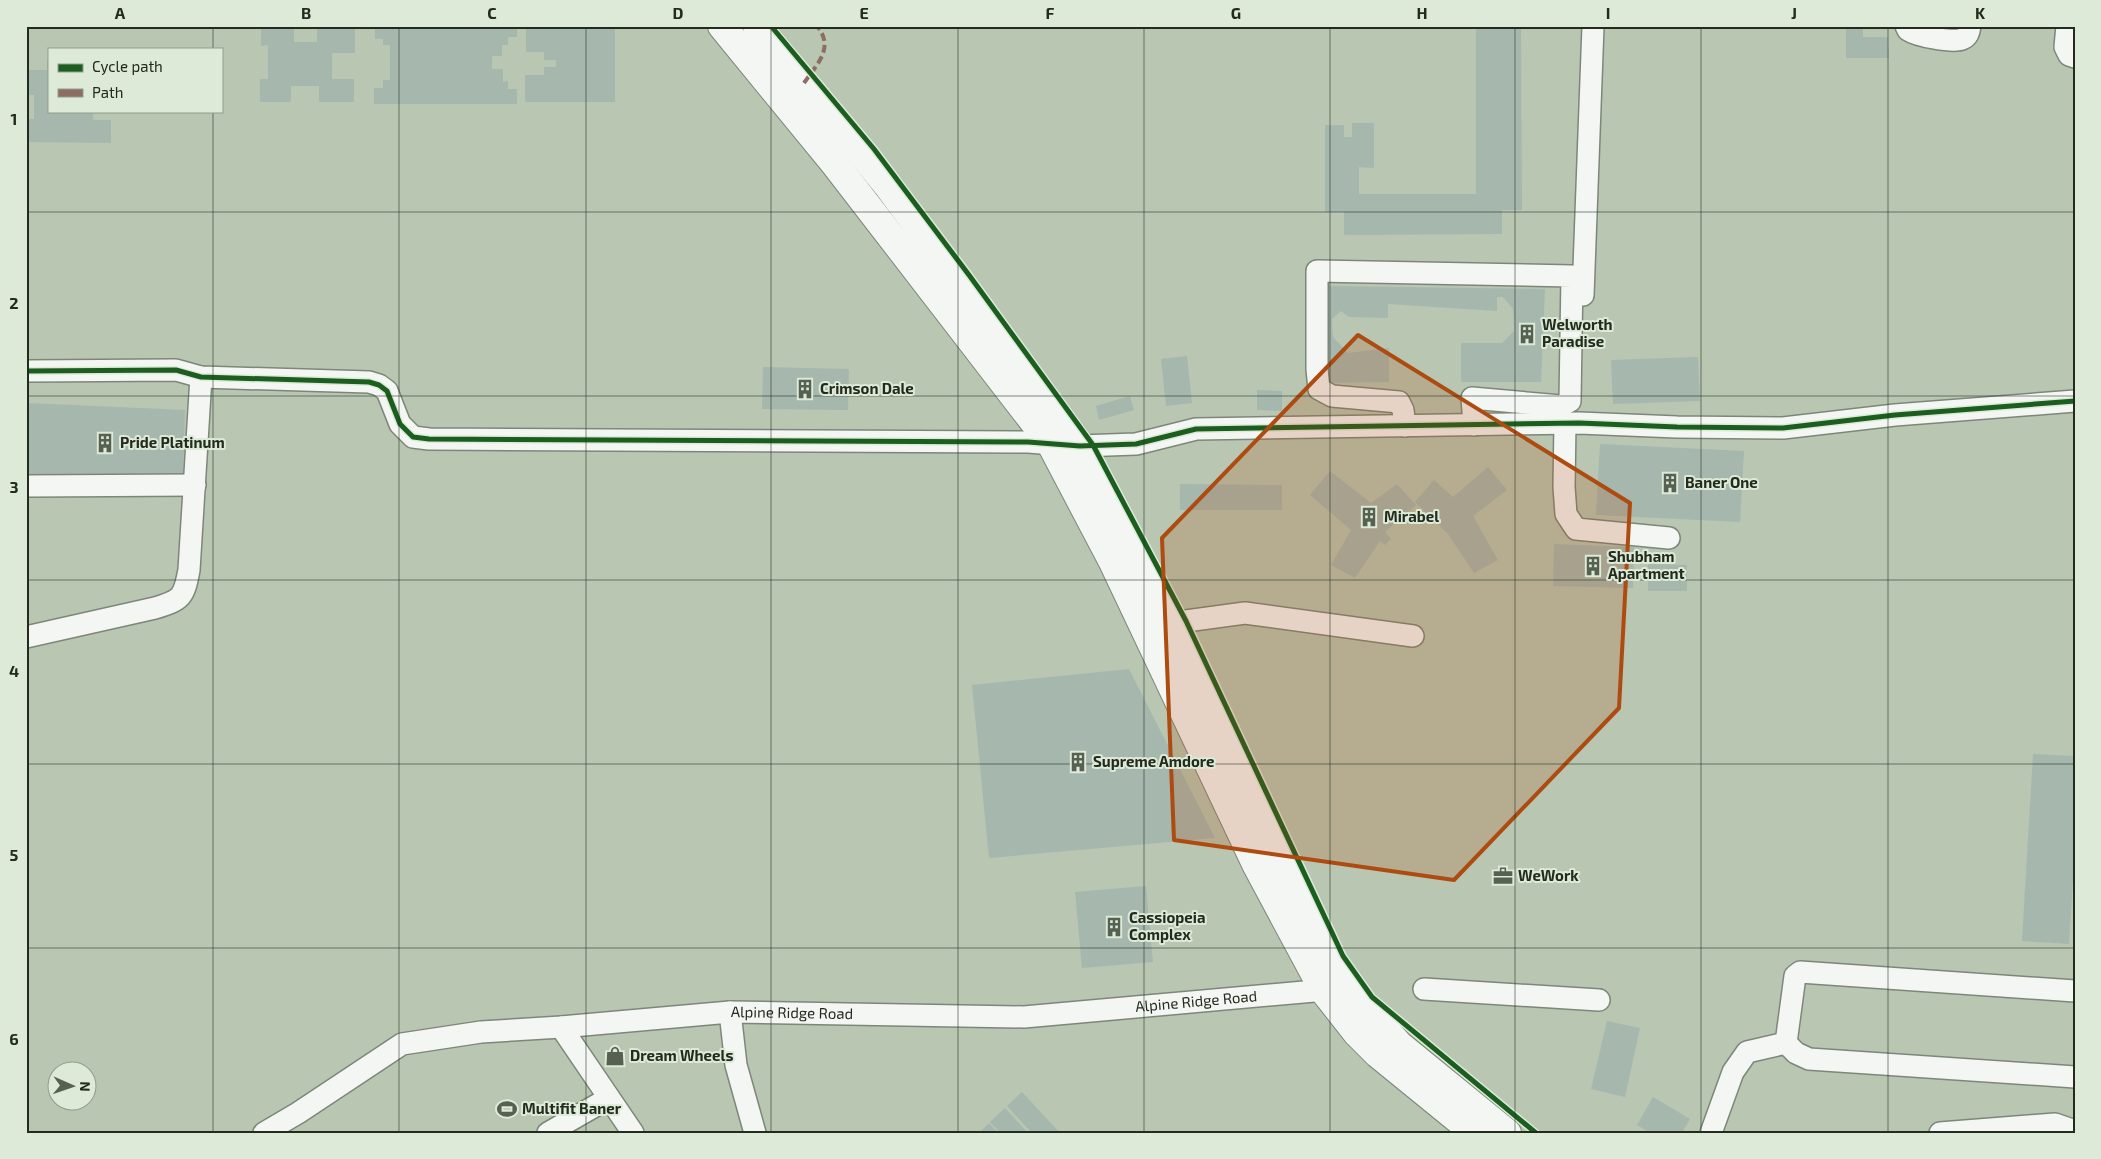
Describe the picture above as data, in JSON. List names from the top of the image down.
{
  "streets": {
    "street": ["Alpine Ridge Road"]
  },
  "places": {
    "building": [
      "Welworth Paradise",
      "Crimson Dale",
      "Pride Platinum",
      "Baner One",
      "Mirabel",
      "Shubham Apartment",
      "Supreme Amdore",
      "Cassiopeia Complex"
    ],
    "office": ["WeWork"],
    "shop": ["Dream Wheels"],
    "sports": ["Multifit Baner"]
  },
  "legend": ["Cycle path", "Path"],
  "north": "right",
  "grid": {
    "columns": [
      "A",
      "B",
      "C",
      "D",
      "E",
      "F",
      "G",
      "H",
      "I",
      "J",
      "K"
    ],
    "rows": [
      "1",
      "2",
      "3",
      "4",
      "5",
      "6"
    ]
  }
}
